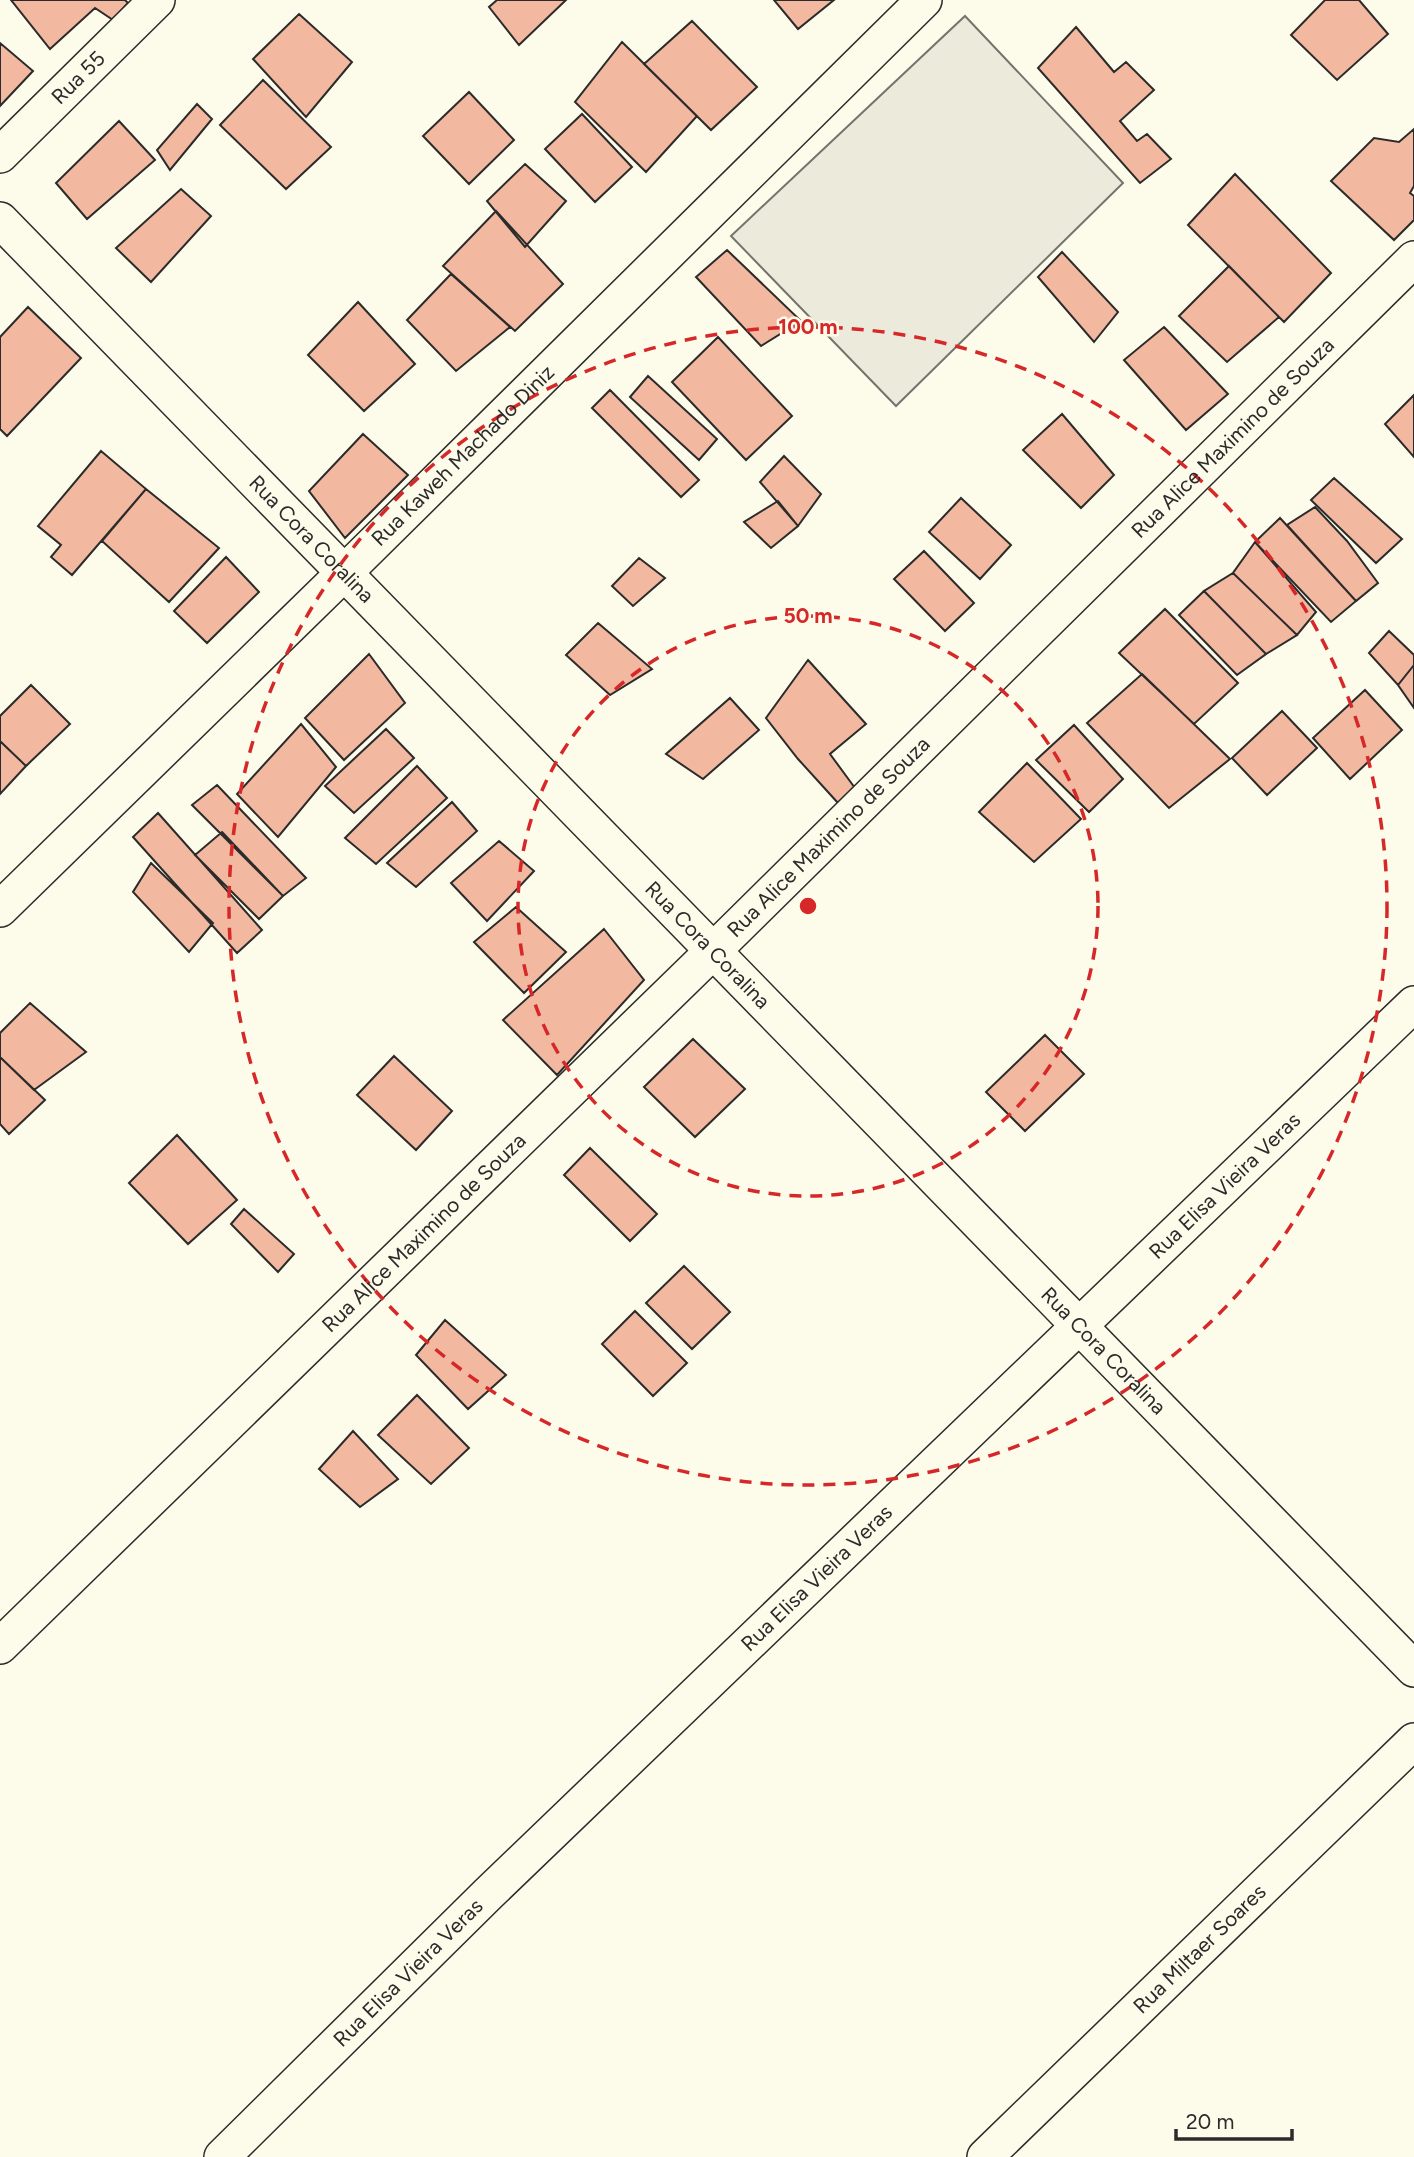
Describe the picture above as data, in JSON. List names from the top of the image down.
{
  "streets": {
    "street": [
      "Rua 55",
      "Rua Alice Maximino de Souza",
      "Rua Kaweh Machado Diniz",
      "Rua Cora Coralina",
      "Rua Elisa Vieira Veras",
      "Rua Miltaer Soares"
    ]
  },
  "crossings": [
    ["Rua Alice Maximino de Souza", "Rua Cora Coralina"],
    ["Rua Kaweh Machado Diniz", "Rua Cora Coralina"],
    ["Rua Cora Coralina", "Rua Elisa Vieira Veras"]
  ],
  "scale_bar": "20 m",
  "rings": ["100 m", "50 m"]
}
